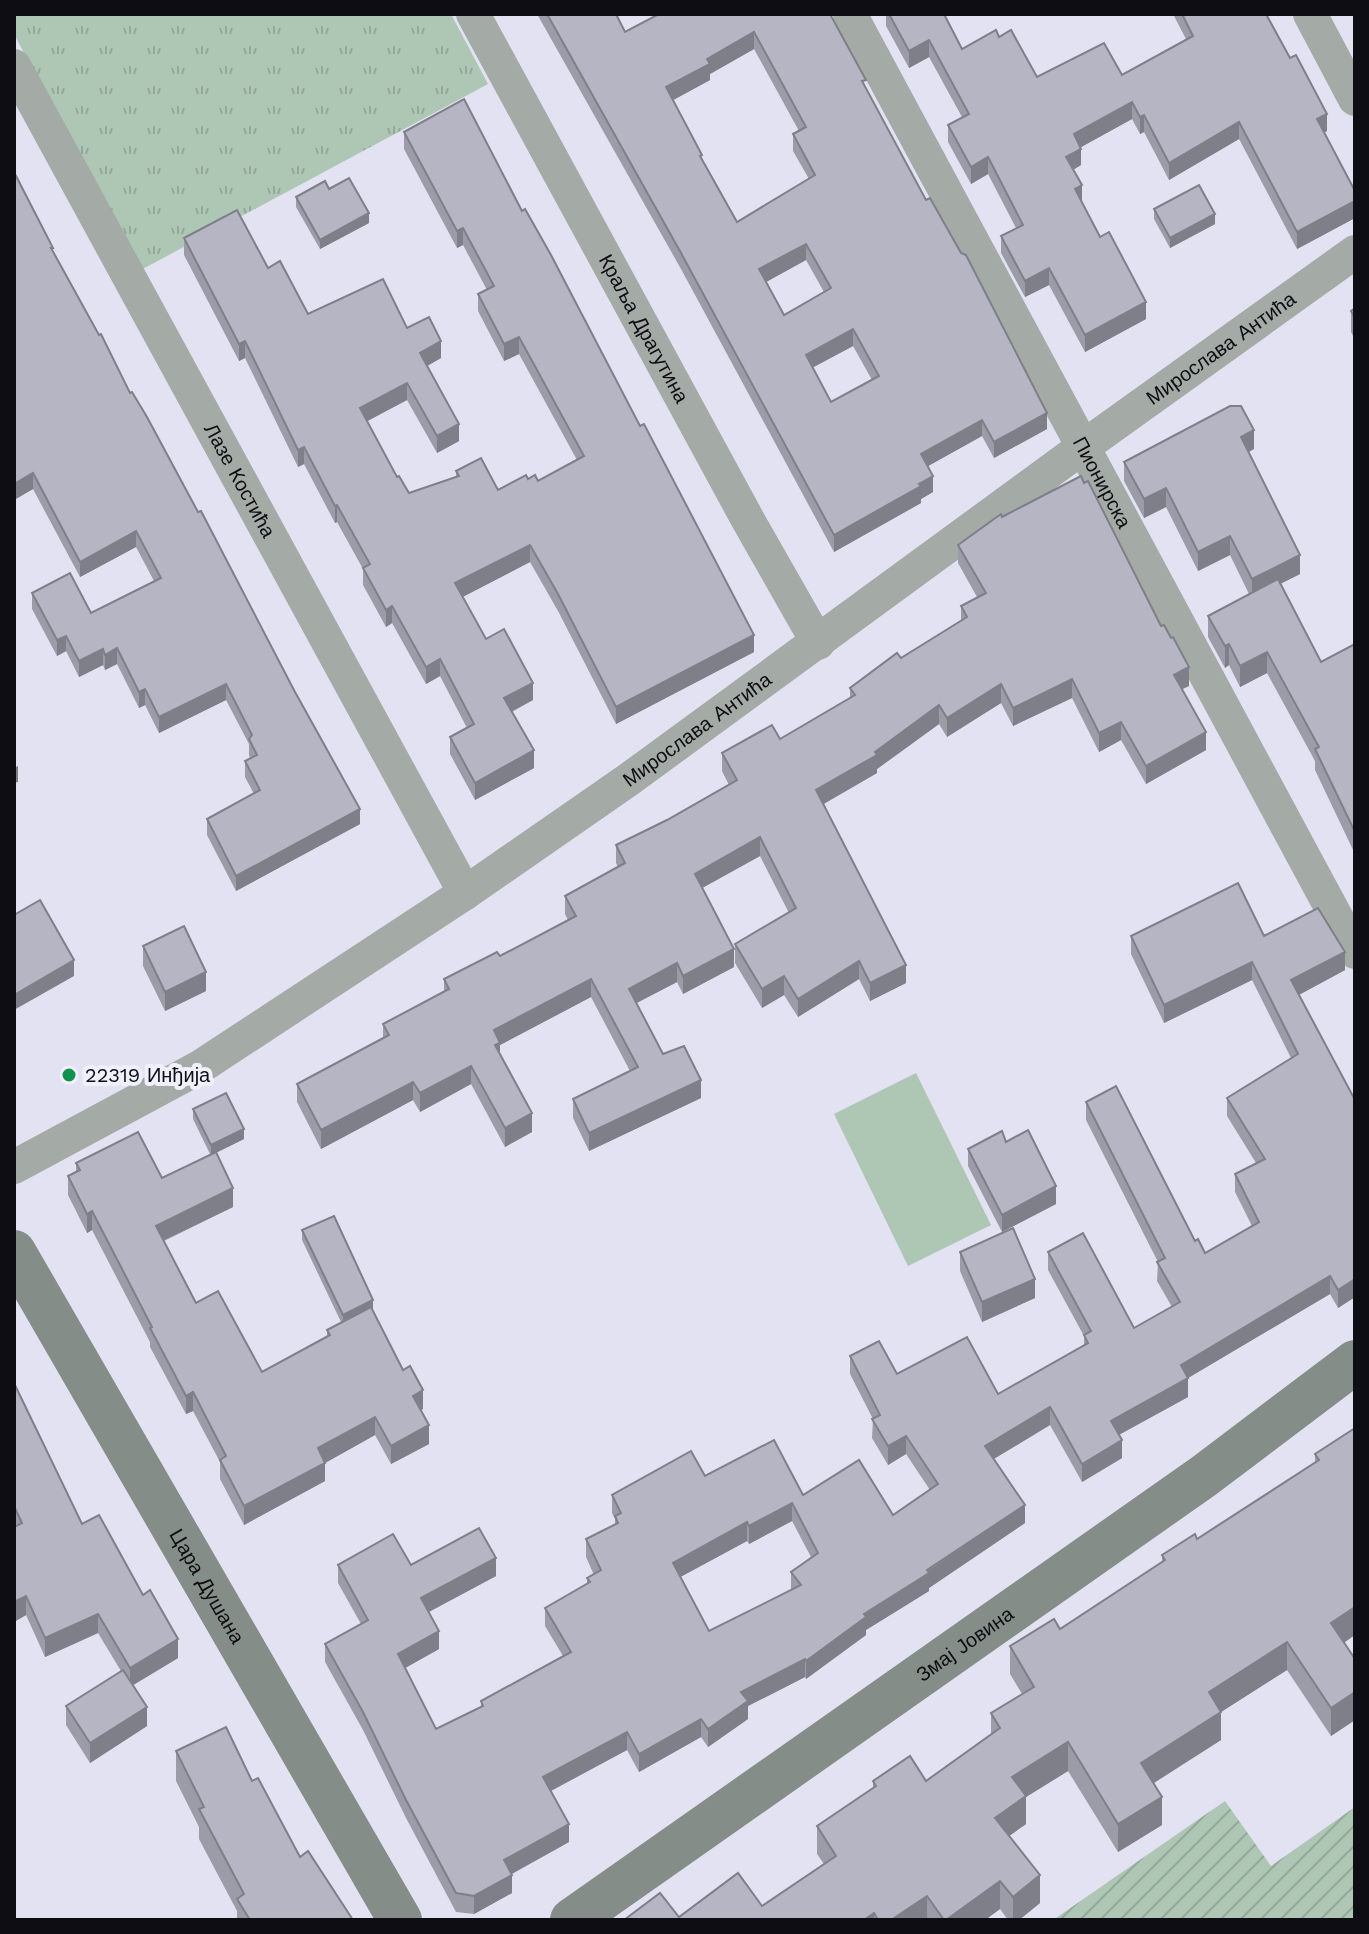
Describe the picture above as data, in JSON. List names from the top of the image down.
{
  "streets": {
    "street": [
      "Краља Драгутина",
      "Мирослава Антића",
      "Лазе Костића",
      "Пионирска",
      "Цара Душана",
      "Змај Јовина"
    ]
  },
  "crossings": [
    ["Краља Драгутина", "Мирослава Антића"],
    ["Мирослава Антића", "Лазе Костића"],
    ["Мирослава Антића", "Пионирска"]
  ],
  "places": ["22319 Инђија"]
}
